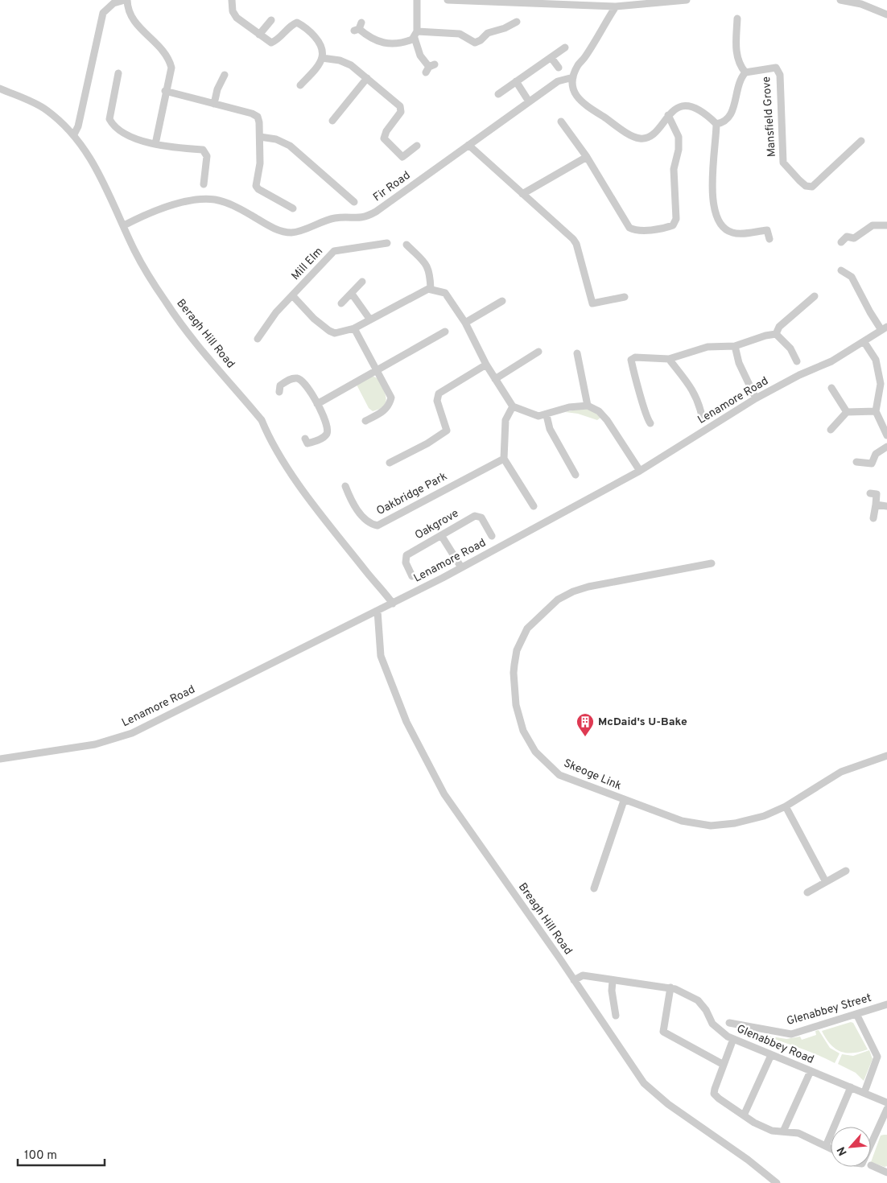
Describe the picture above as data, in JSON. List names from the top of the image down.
{
  "streets": {
    "street": [
      "Mansfield Grove",
      "Fir Road",
      "Mill Elm",
      "Beragh Hill Road",
      "Lenamore Road",
      "Oakbridge Park",
      "Oakgrove",
      "Skeoge Link",
      "Breagh Hill Road",
      "Glenabbey Street",
      "Glenabbey Road"
    ]
  },
  "crossings": [
    ["Fir Road", "Beragh Hill Road"],
    ["Beragh Hill Road", "Lenamore Road"],
    ["Lenamore Road", "Breagh Hill Road"],
    ["Breagh Hill Road", "Glenabbey Road"]
  ],
  "places": {
    "building": ["McDaid's U-Bake"]
  },
  "scale_bar": "100 m",
  "north": "bottom left"
}
